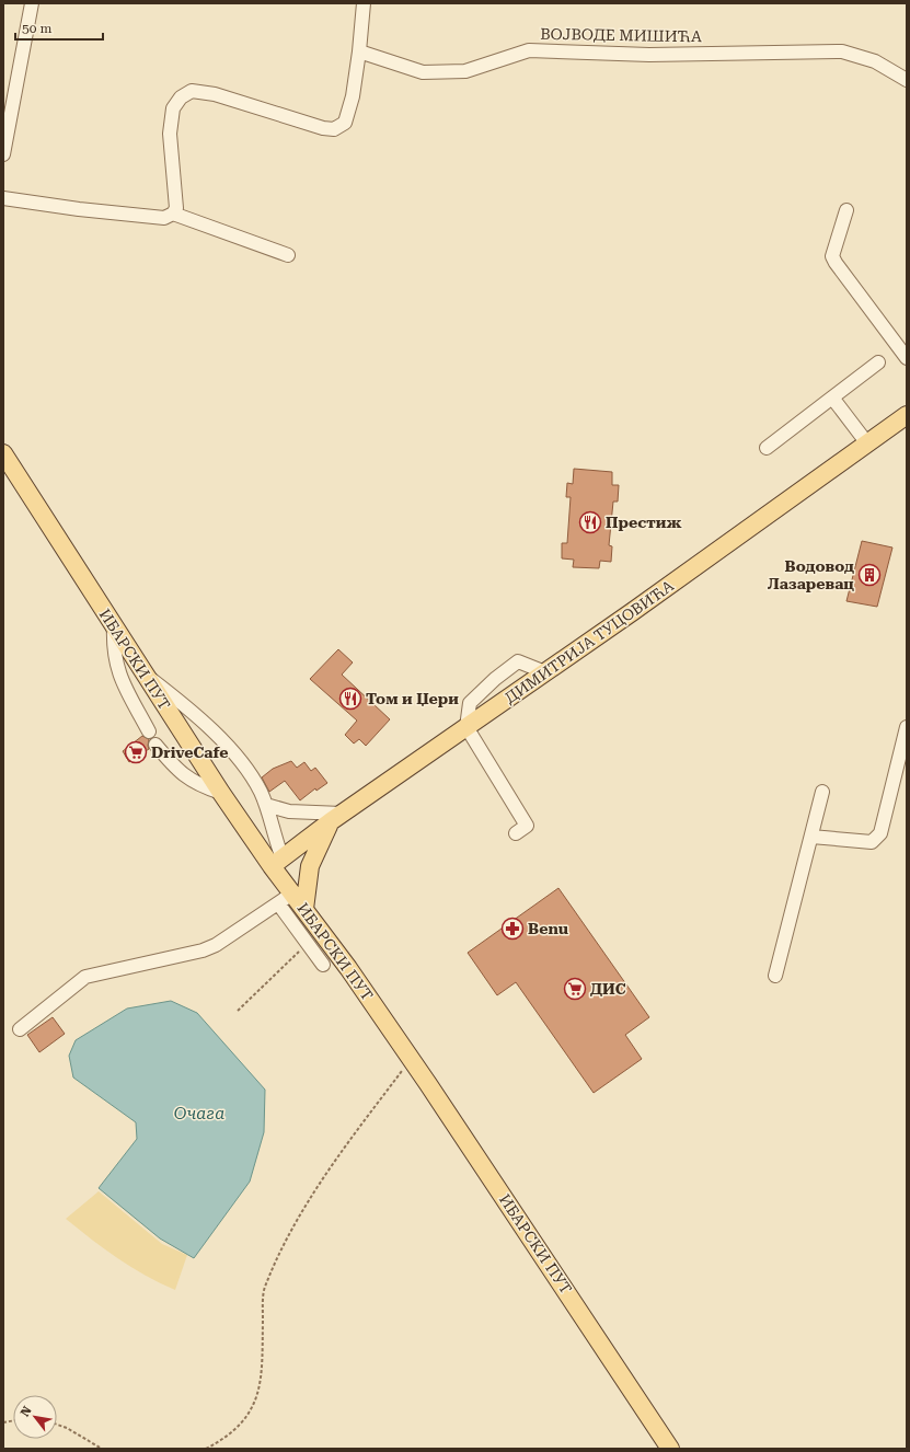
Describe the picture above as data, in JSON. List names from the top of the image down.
{
  "streets": {
    "main road": ["ДИМИТРИЈА ТУЦОВИЋА", "ИБАРСКИ ПУТ"],
    "street": ["ВОЈВОДЕ МИШИЋА"]
  },
  "crossings": [
    ["ДИМИТРИЈА ТУЦОВИЋА", "ИБАРСКИ ПУТ"]
  ],
  "water": ["Очага"],
  "places": {
    "restaurant": ["Престиж", "Том и Џери"],
    "building": ["Водовод Лазаревац"],
    "supermarket": ["DriveCafe", "ДИС"],
    "pharmacy": ["Benu"]
  },
  "scale_bar": "50 m",
  "north": "top left"
}
